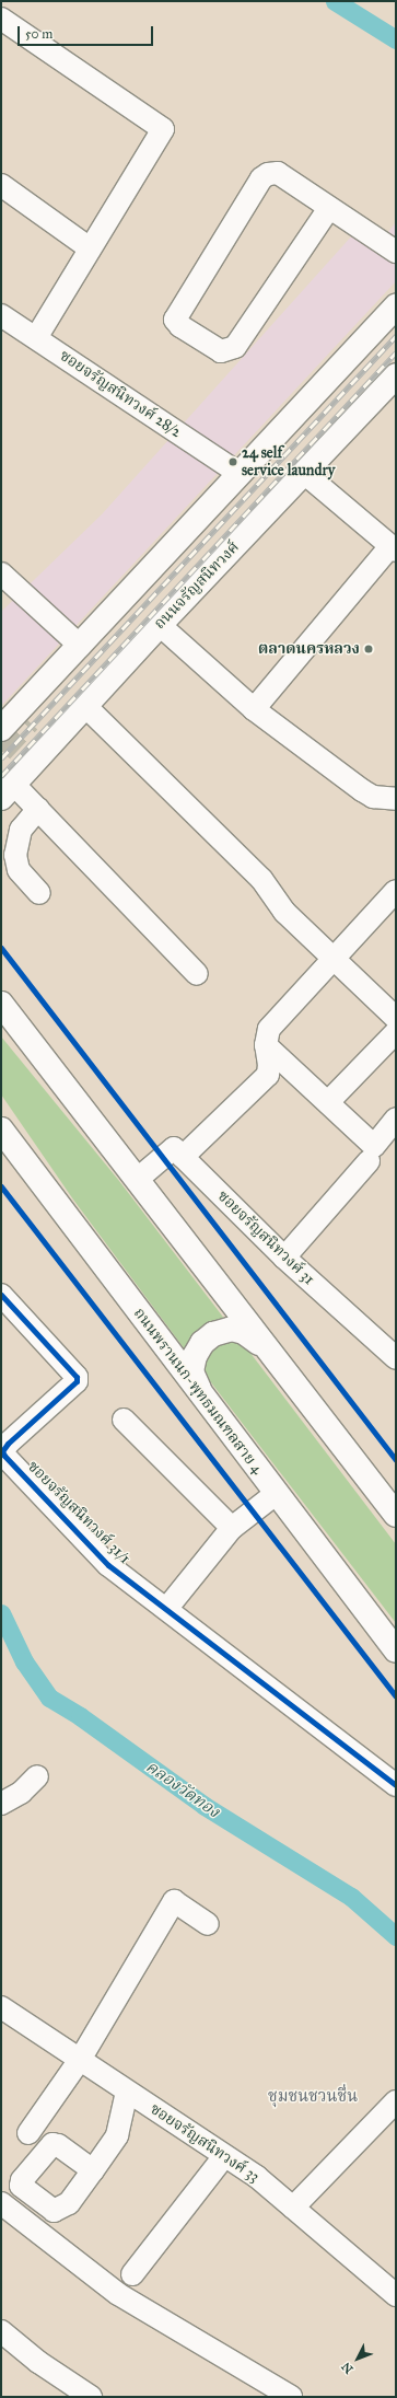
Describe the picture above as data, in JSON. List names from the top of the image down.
{
  "streets": {
    "main road": ["ถนนจรัญสนิทวงศ์", "ถนนพรานนก-พุทธมณฑลสาย 4"],
    "street": [
      "ซอยจรัญสนิทวงศ์ 28/2",
      "ซอยจรัญสนิทวงศ์ 31",
      "ซอยจรัญสนิทวงศ์ 31/1",
      "ซอยจรัญสนิทวงศ์ 33"
    ]
  },
  "districts": ["ชุมชนชวนชื่น"],
  "water": ["คลองวัดทอง"],
  "places": ["24 self service laundry", "ตลาดนครหลวง"],
  "scale_bar": "50 m",
  "north": "bottom left"
}
